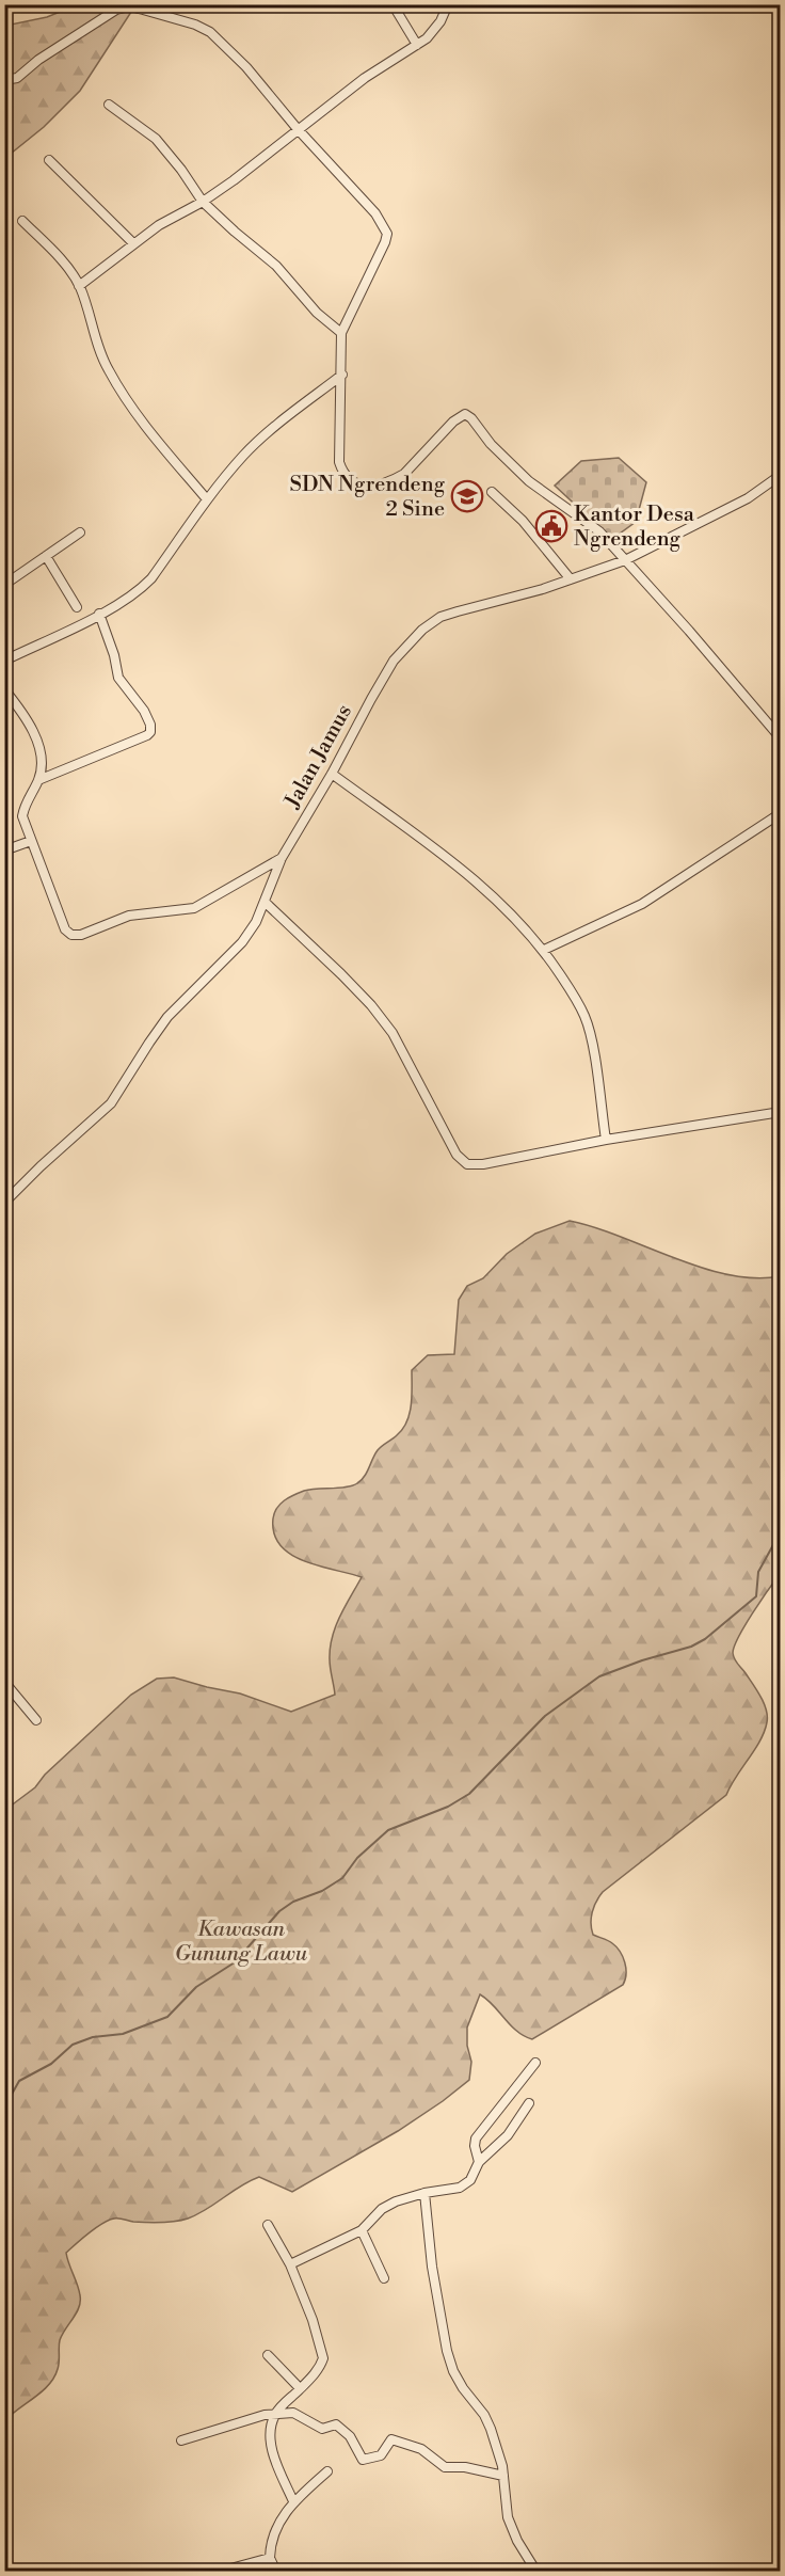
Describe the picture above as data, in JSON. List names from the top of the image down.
{
  "streets": {
    "street": ["Jalan Jamus"]
  },
  "parks": ["Kawasan Gunung Lawu"],
  "places": {
    "school or university": ["SDN Ngrendeng 2 Sine"],
    "public building": ["Kantor Desa Ngrendeng"]
  }
}
